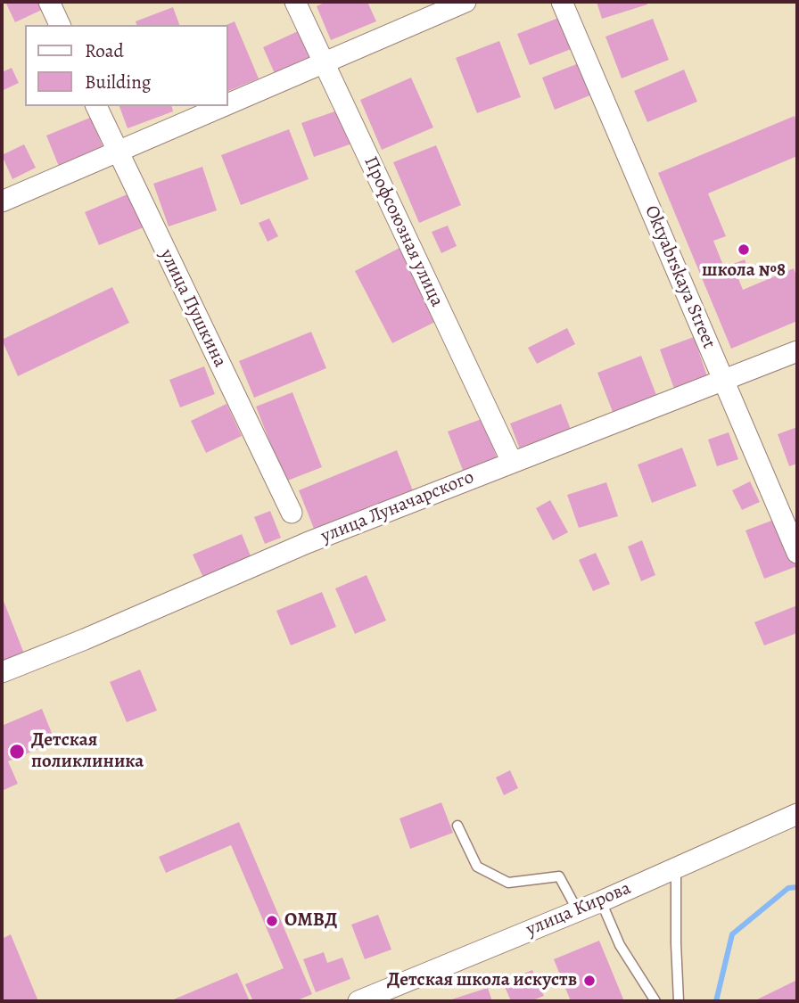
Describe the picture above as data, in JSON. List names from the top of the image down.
{
  "streets": {
    "street": [
      "Профсоюзная улица",
      "Oktyabrskaya Street",
      "улица Пушкина",
      "улица Луначарского",
      "улица Кирова"
    ]
  },
  "crossings": [
    ["Профсоюзная улица", "улица Луначарского"],
    ["Oktyabrskaya Street", "улица Луначарского"]
  ],
  "places": [
    "школа №8",
    "Детская поликлиника",
    "ОМВД",
    "Детская школа искуств"
  ],
  "legend": ["Road", "Building"]
}
